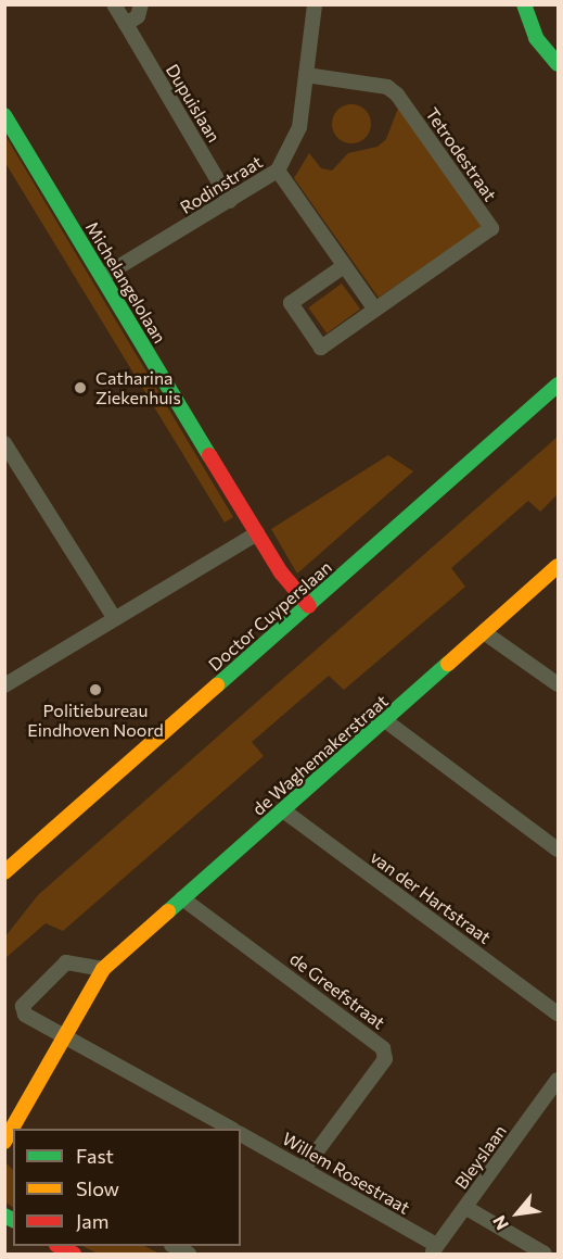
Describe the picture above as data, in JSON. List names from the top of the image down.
{
  "streets": {
    "street": [
      "Dupuislaan",
      "Tetrodestraat",
      "Rodinstraat",
      "Michelangelolaan",
      "Doctor Cuyperslaan",
      "de Waghemakerstraat",
      "van der Hartstraat",
      "de Greefstraat",
      "Bleyslaan",
      "Willem Rosestraat"
    ]
  },
  "crossings": [
    ["Dupuislaan", "Rodinstraat"],
    ["Tetrodestraat", "Rodinstraat"],
    ["Rodinstraat", "Michelangelolaan"],
    ["Michelangelolaan", "Doctor Cuyperslaan"],
    ["de Waghemakerstraat", "van der Hartstraat"],
    ["de Waghemakerstraat", "de Greefstraat"],
    ["de Greefstraat", "Willem Rosestraat"],
    ["Bleyslaan", "Willem Rosestraat"]
  ],
  "places": ["Catharina Ziekenhuis", "Politiebureau Eindhoven Noord"],
  "legend": ["Fast", "Slow", "Jam"],
  "north": "bottom left"
}
